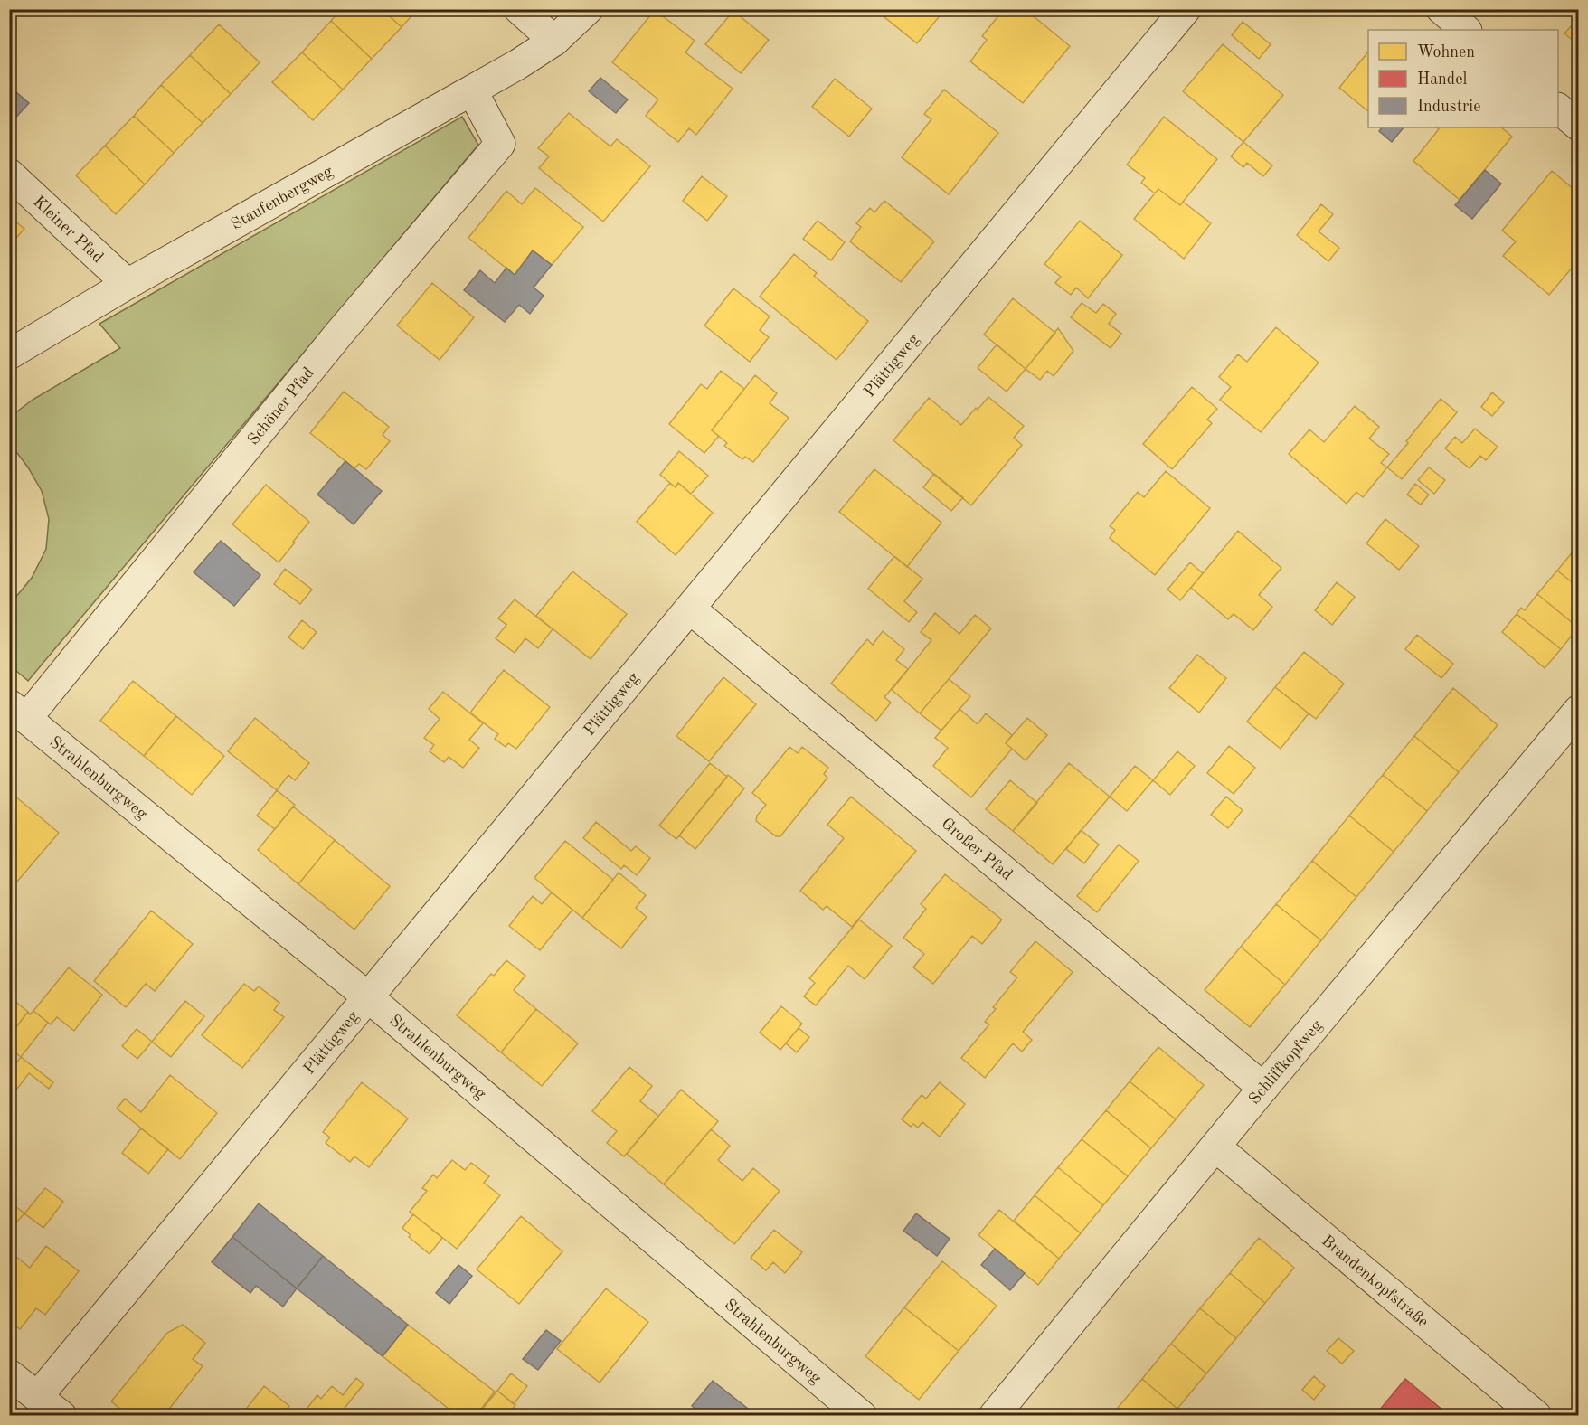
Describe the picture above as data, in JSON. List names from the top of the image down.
{
  "streets": {
    "street": [
      "Staufenbergweg",
      "Kleiner Pfad",
      "Plättigweg",
      "Schöner Pfad",
      "Strahlenburgweg",
      "Großer Pfad",
      "Schliffkopfweg",
      "Brandenkopfstraße"
    ]
  },
  "crossings": [
    ["Staufenbergweg", "Kleiner Pfad"],
    ["Staufenbergweg", "Schöner Pfad"],
    ["Plättigweg", "Strahlenburgweg"],
    ["Plättigweg", "Großer Pfad"],
    ["Schöner Pfad", "Strahlenburgweg"],
    ["Großer Pfad", "Schliffkopfweg"],
    ["Schliffkopfweg", "Brandenkopfstraße"]
  ],
  "legend": ["Wohnen", "Handel", "Industrie"]
}
